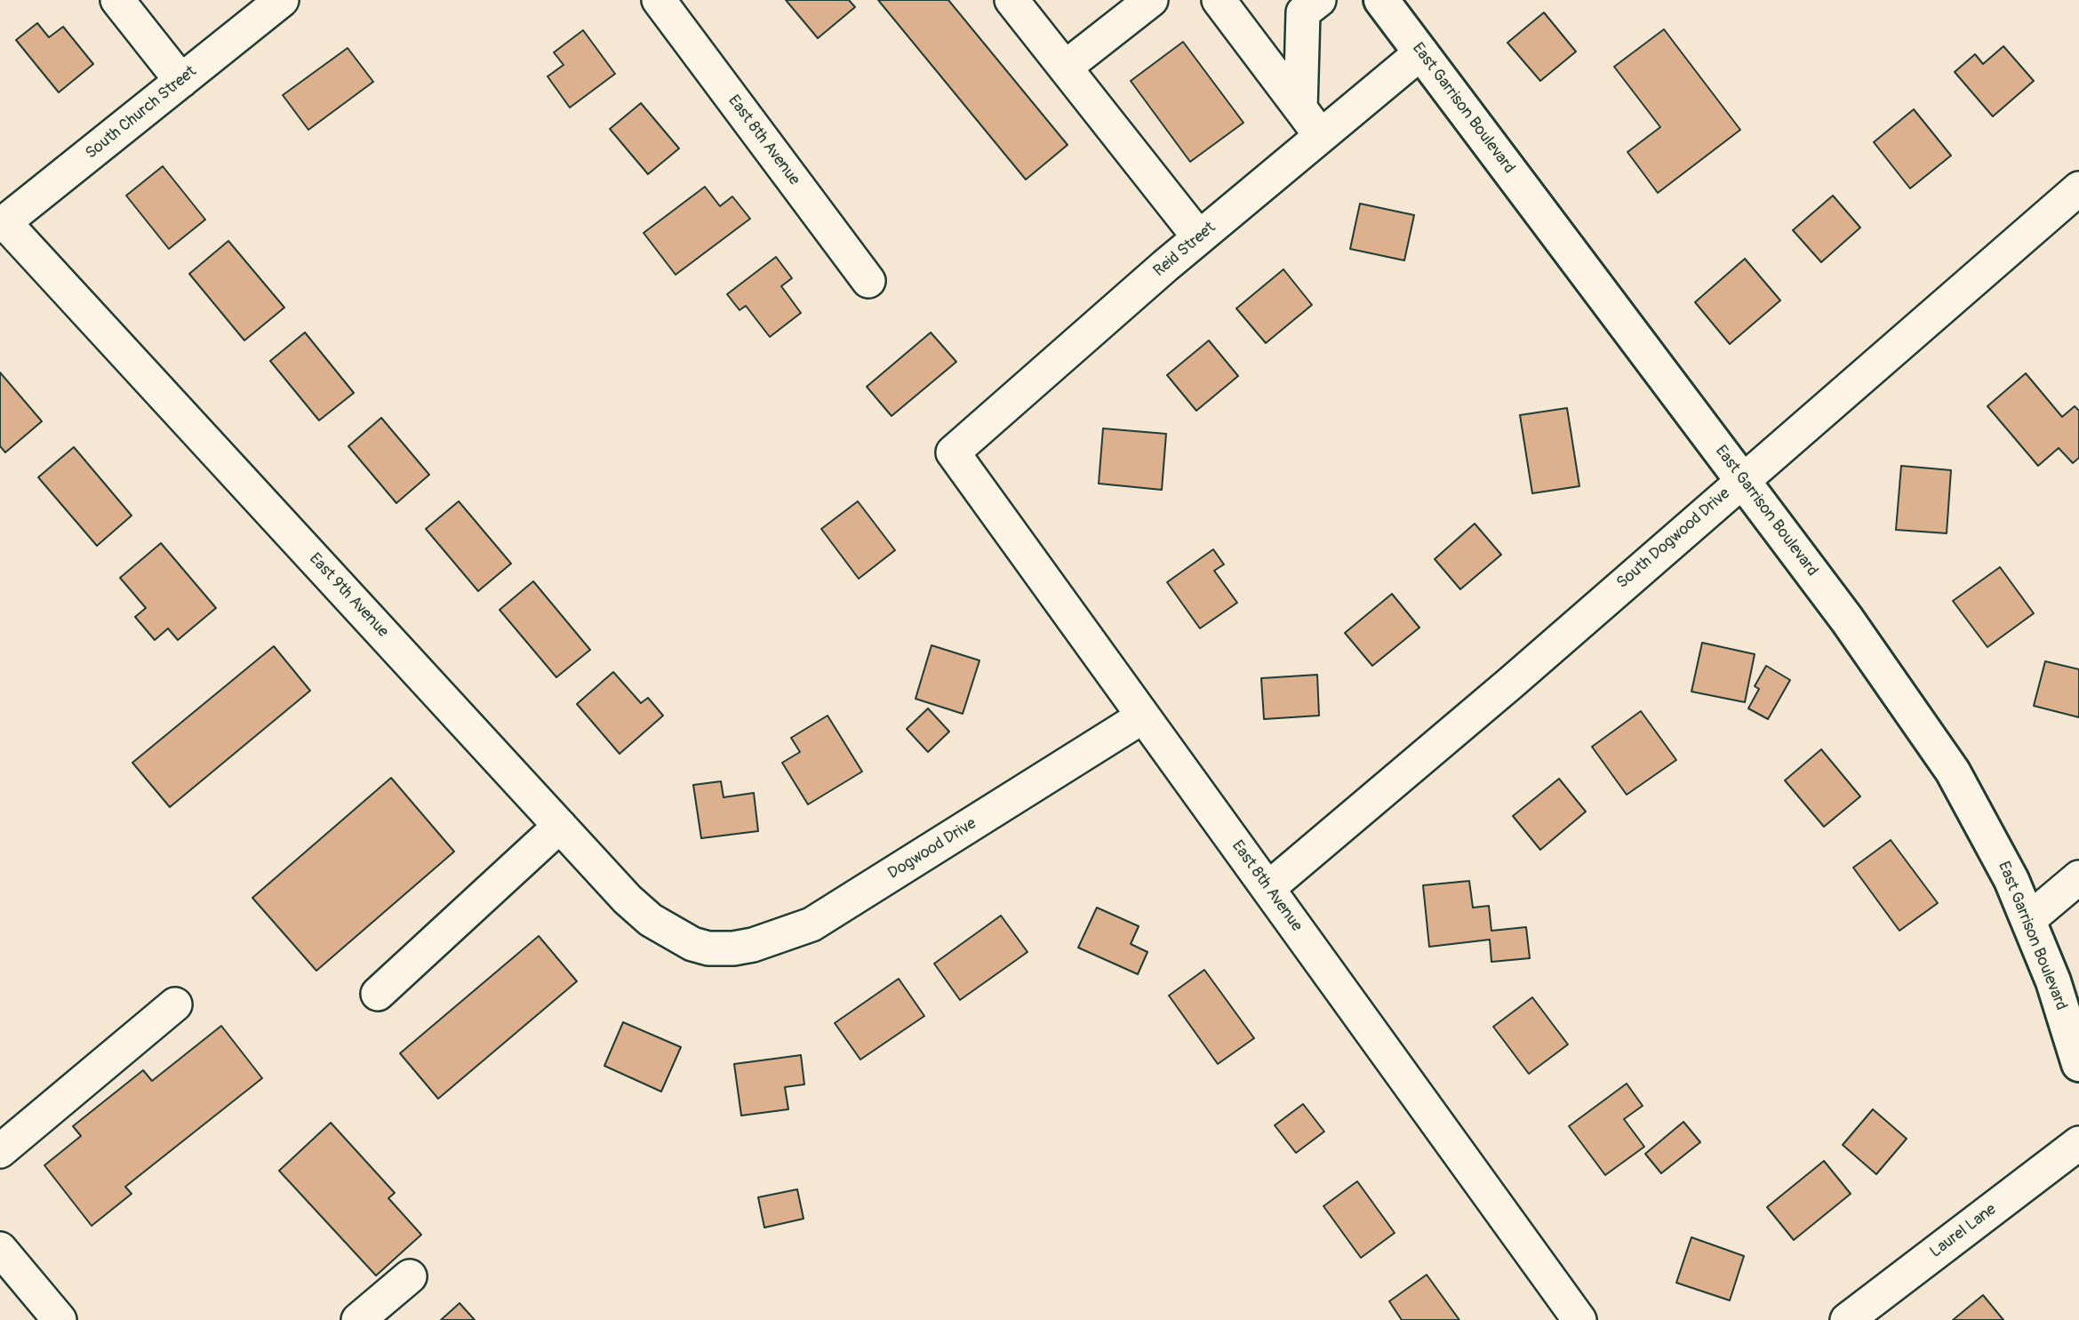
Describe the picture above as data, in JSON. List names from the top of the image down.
{
  "streets": {
    "main road": ["East Garrison Boulevard"],
    "street": [
      "South Church Street",
      "East 8th Avenue",
      "Reid Street",
      "South Dogwood Drive",
      "East 9th Avenue",
      "Dogwood Drive",
      "Laurel Lane"
    ]
  },
  "crossings": [
    ["East Garrison Boulevard", "Reid Street"],
    ["East Garrison Boulevard", "South Dogwood Drive"],
    ["South Church Street", "East 9th Avenue"],
    ["East 8th Avenue", "Reid Street"],
    ["East 8th Avenue", "South Dogwood Drive"],
    ["East 8th Avenue", "Dogwood Drive"],
    ["East 9th Avenue", "Dogwood Drive"]
  ]
}
